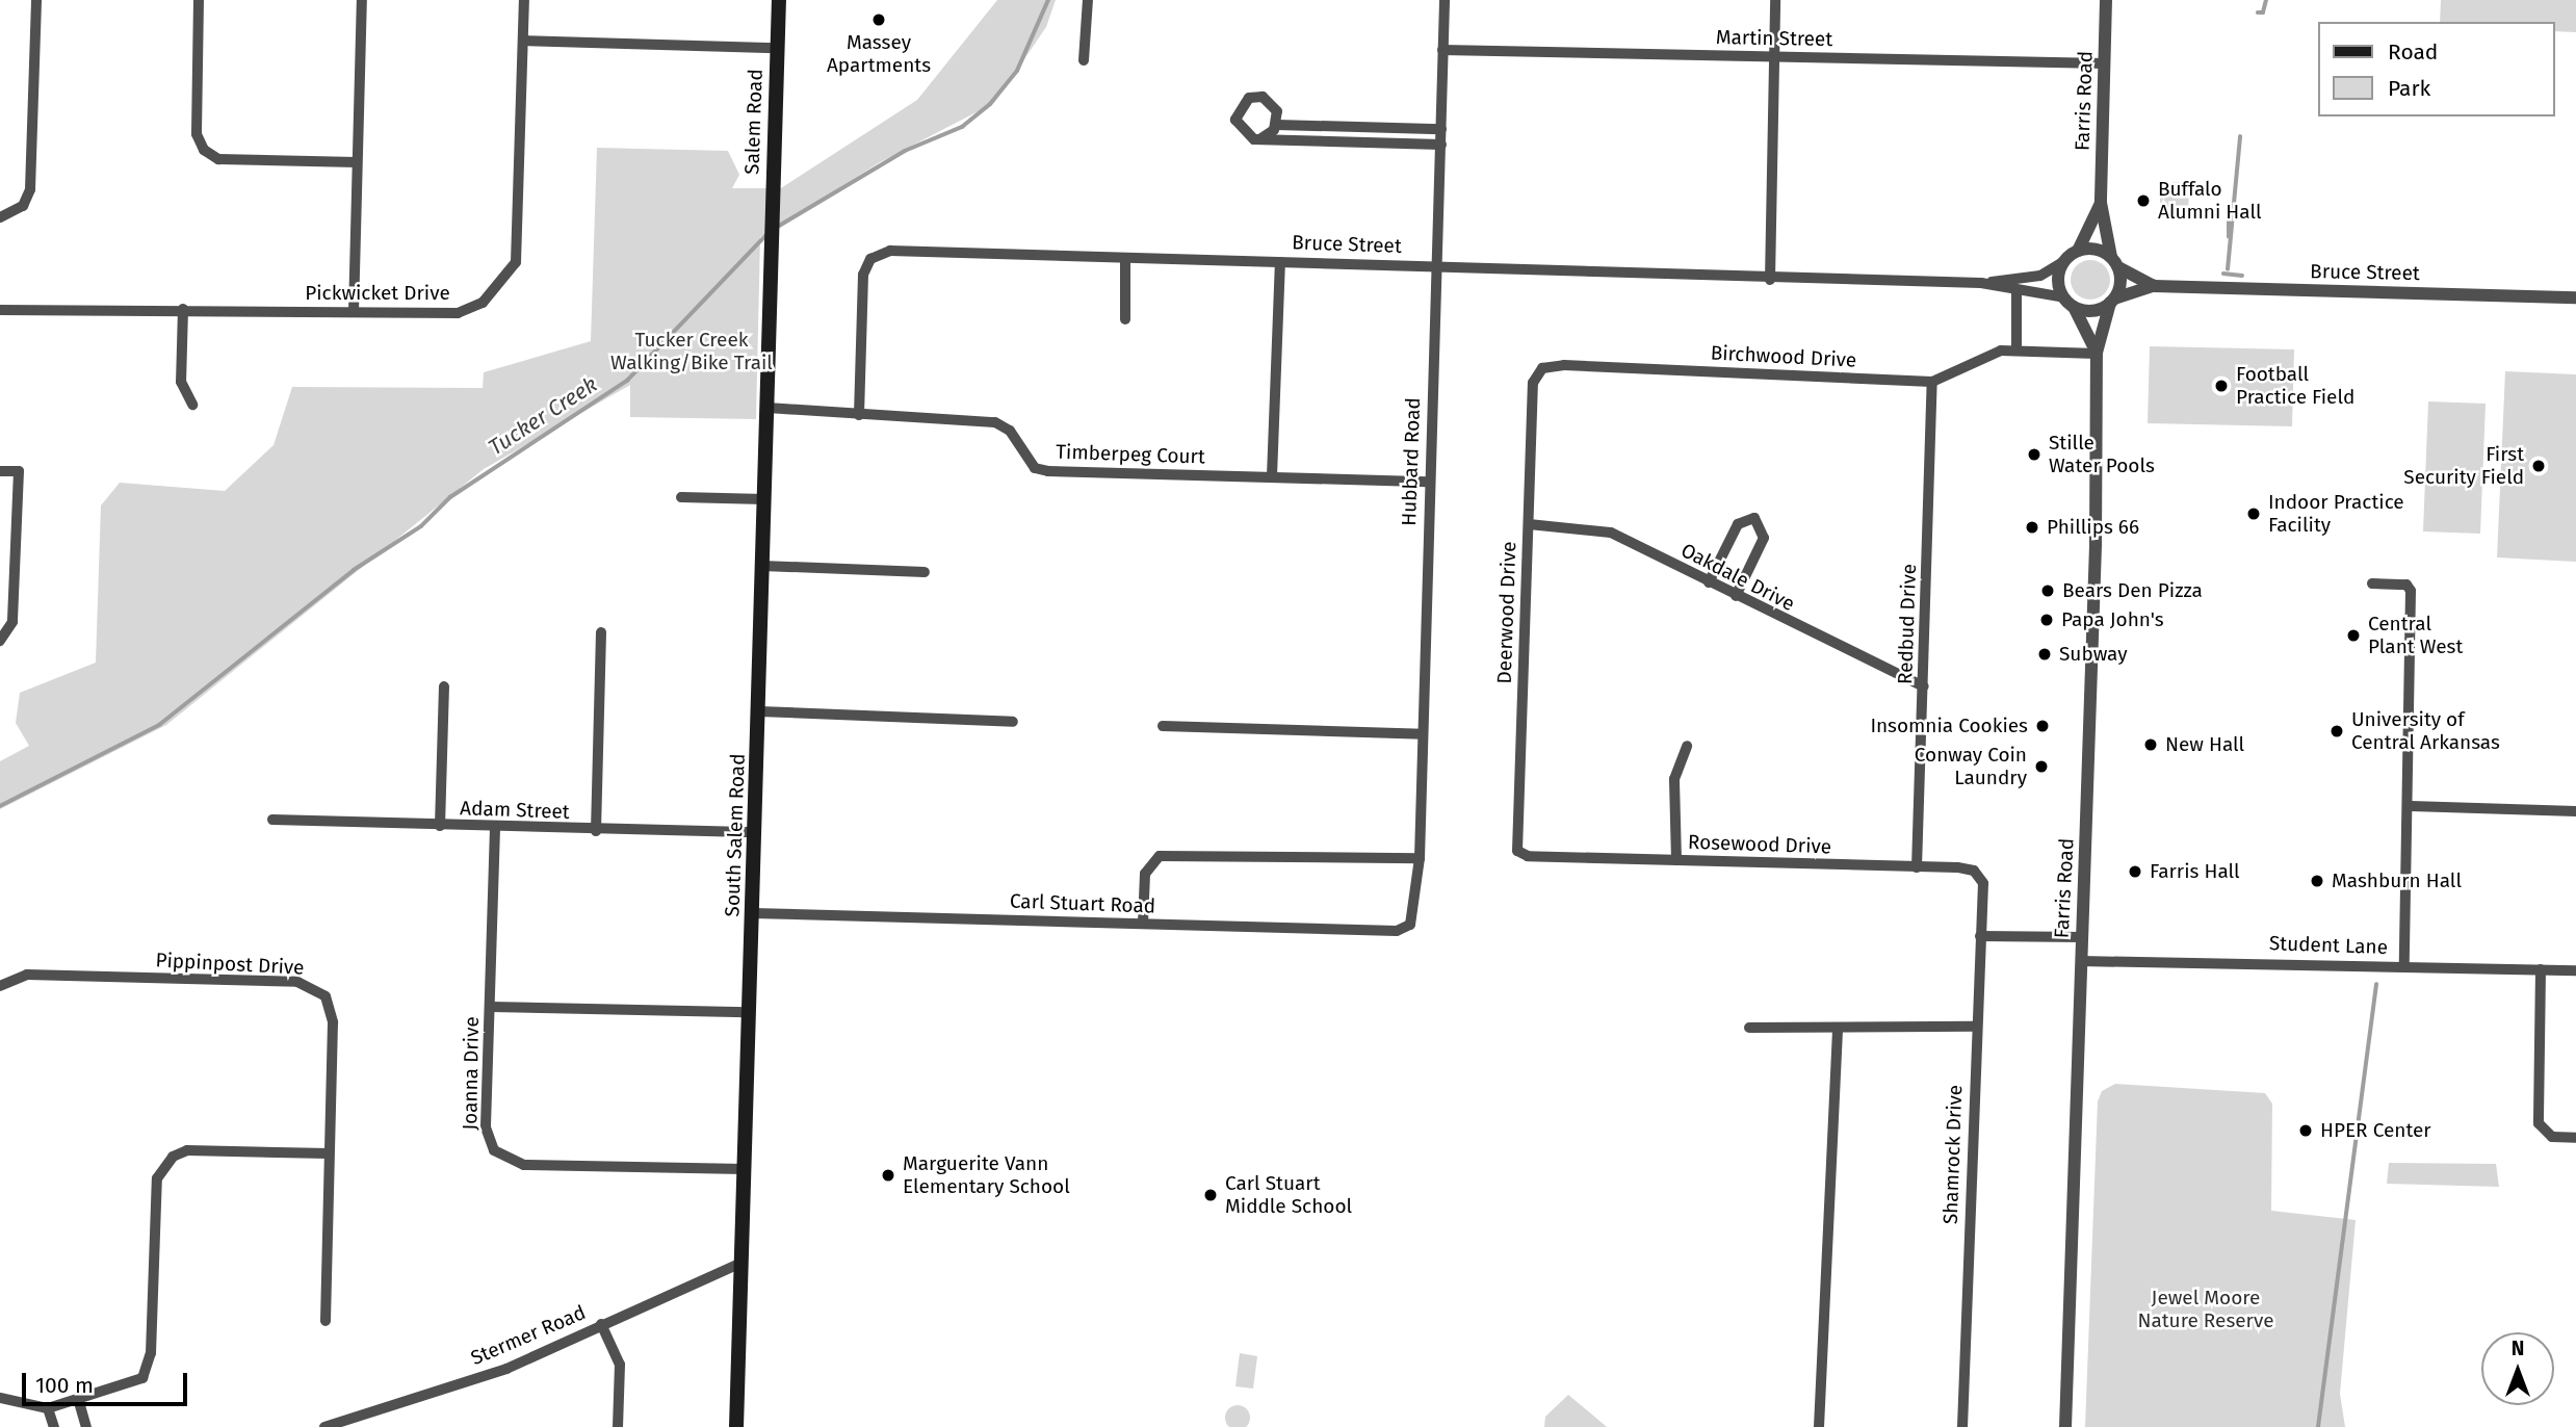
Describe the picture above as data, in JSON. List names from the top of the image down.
{
  "streets": {
    "main road": ["Salem Road", "South Salem Road"],
    "street": [
      "Martin Street",
      "Farris Road",
      "Bruce Street",
      "Pickwicket Drive",
      "Birchwood Drive",
      "Timberpeg Court",
      "Hubbard Road",
      "Oakdale Drive",
      "Deerwood Drive",
      "Redbud Drive",
      "Adam Street",
      "Rosewood Drive",
      "Carl Stuart Road",
      "Student Lane",
      "Pippinpost Drive",
      "Joanna Drive",
      "Shamrock Drive",
      "Stermer Road"
    ]
  },
  "crossings": [
    ["Martin Street", "Farris Road"],
    ["Martin Street", "Hubbard Road"],
    ["Farris Road", "Bruce Street"],
    ["Farris Road", "Birchwood Drive"],
    ["Farris Road", "Student Lane"],
    ["Salem Road", "South Salem Road"],
    ["Bruce Street", "Timberpeg Court"],
    ["Bruce Street", "Hubbard Road"],
    ["Birchwood Drive", "Deerwood Drive"],
    ["Birchwood Drive", "Redbud Drive"],
    ["Timberpeg Court", "Hubbard Road"],
    ["Timberpeg Court", "South Salem Road"],
    ["Hubbard Road", "Carl Stuart Road"],
    ["Oakdale Drive", "Deerwood Drive"],
    ["Oakdale Drive", "Redbud Drive"],
    ["Deerwood Drive", "Rosewood Drive"],
    ["Redbud Drive", "Rosewood Drive"],
    ["Adam Street", "South Salem Road"],
    ["Adam Street", "Joanna Drive"],
    ["South Salem Road", "Carl Stuart Road"],
    ["South Salem Road", "Joanna Drive"],
    ["South Salem Road", "Stermer Road"],
    ["Rosewood Drive", "Shamrock Drive"]
  ],
  "water": ["Tucker Creek"],
  "parks": ["Tucker Creek Walking/Bike Trail", "Jewel Moore Nature Reserve"],
  "places": [
    "Massey Apartments",
    "Buffalo Alumni Hall",
    "Football Practice Field",
    "Stille Water Pools",
    "First Security Field",
    "Indoor Practice Facility",
    "Phillips 66",
    "Bears Den Pizza",
    "Papa John's",
    "Central Plant West",
    "Subway",
    "Insomnia Cookies",
    "University of Central Arkansas",
    "New Hall",
    "Conway Coin Laundry",
    "Farris Hall",
    "Mashburn Hall",
    "HPER Center",
    "Marguerite Vann Elementary School",
    "Carl Stuart Middle School"
  ],
  "legend": ["Road", "Park"],
  "scale_bar": "100 m",
  "north": "top"
}
